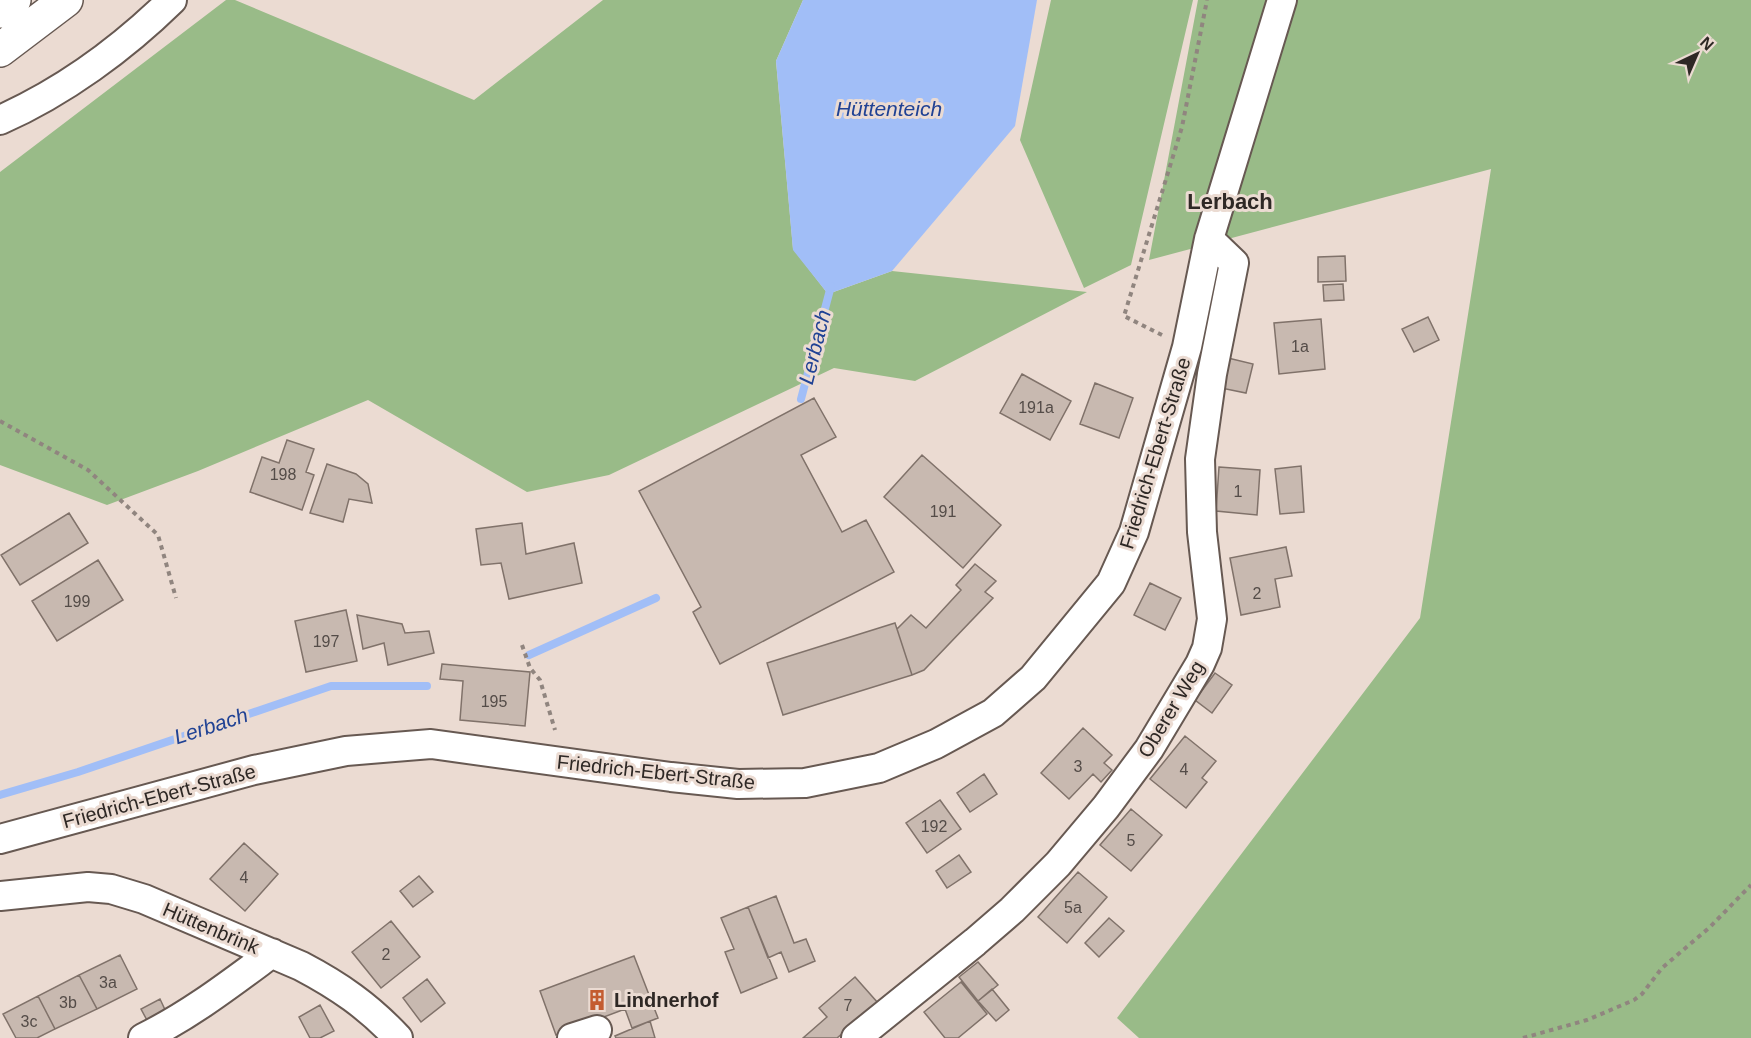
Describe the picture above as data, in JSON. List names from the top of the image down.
{
  "streets": {
    "street": ["Friedrich-Ebert-Straße", "Oberer Weg", "Hüttenbrink"]
  },
  "crossings": [
    ["Friedrich-Ebert-Straße", "Oberer Weg"]
  ],
  "districts": ["Lerbach"],
  "water": ["Hüttenteich", "Lerbach"],
  "places": {
    "building": ["Lindnerhof"]
  },
  "house_numbers": [
    "1a",
    "191a",
    "198",
    "1",
    "191",
    "2",
    "199",
    "197",
    "195",
    "3",
    "4",
    "192",
    "5",
    "4",
    "5a",
    "2",
    "3a",
    "3b",
    "7",
    "3c"
  ],
  "north": "top right"
}
